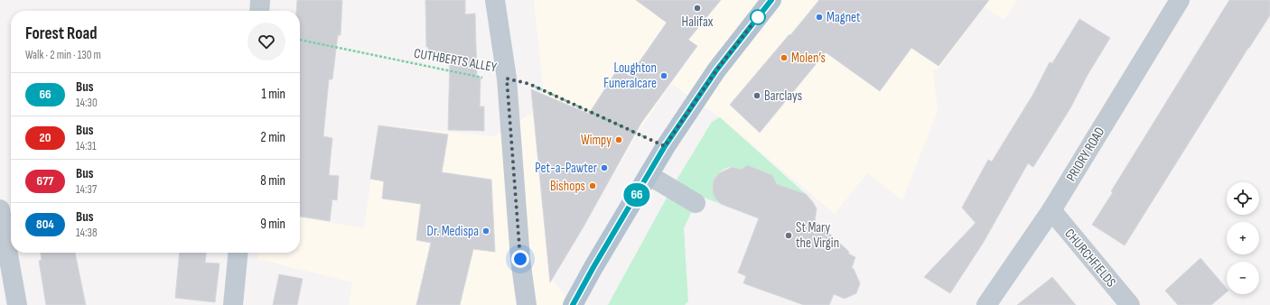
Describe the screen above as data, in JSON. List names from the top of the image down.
{
  "streets": {
    "street": ["PRIORY ROAD", "CHURCHFIELDS"],
    "path": ["CUTHBERTS ALLEY"]
  },
  "crossings": [
    ["PRIORY ROAD", "CHURCHFIELDS"]
  ],
  "places": [
    "Halifax",
    "Magnet",
    "Molen’s",
    "Loughton Funeralcare",
    "Barclays",
    "Wimpy",
    "Pet-a-Pawter",
    "Bishops",
    "Dr. Medispa",
    "St Mary the Virgin"
  ],
  "lines": ["bus line 66"],
  "page": {
    "on_map": "66",
    "heading": ["Forest Road", "Walk · 2 min · 130 m"],
    "list": [
      {
        "mark": "66",
        "name": "Bus",
        "note": "14:30",
        "value": "1 min"
      },
      {
        "mark": "20",
        "name": "Bus",
        "note": "14:31",
        "value": "2 min"
      },
      {
        "mark": "677",
        "name": "Bus",
        "note": "14:37",
        "value": "8 min"
      },
      {
        "mark": "804",
        "name": "Bus",
        "note": "14:38",
        "value": "9 min"
      }
    ],
    "map_buttons": ["+", "−"]
  }
}
